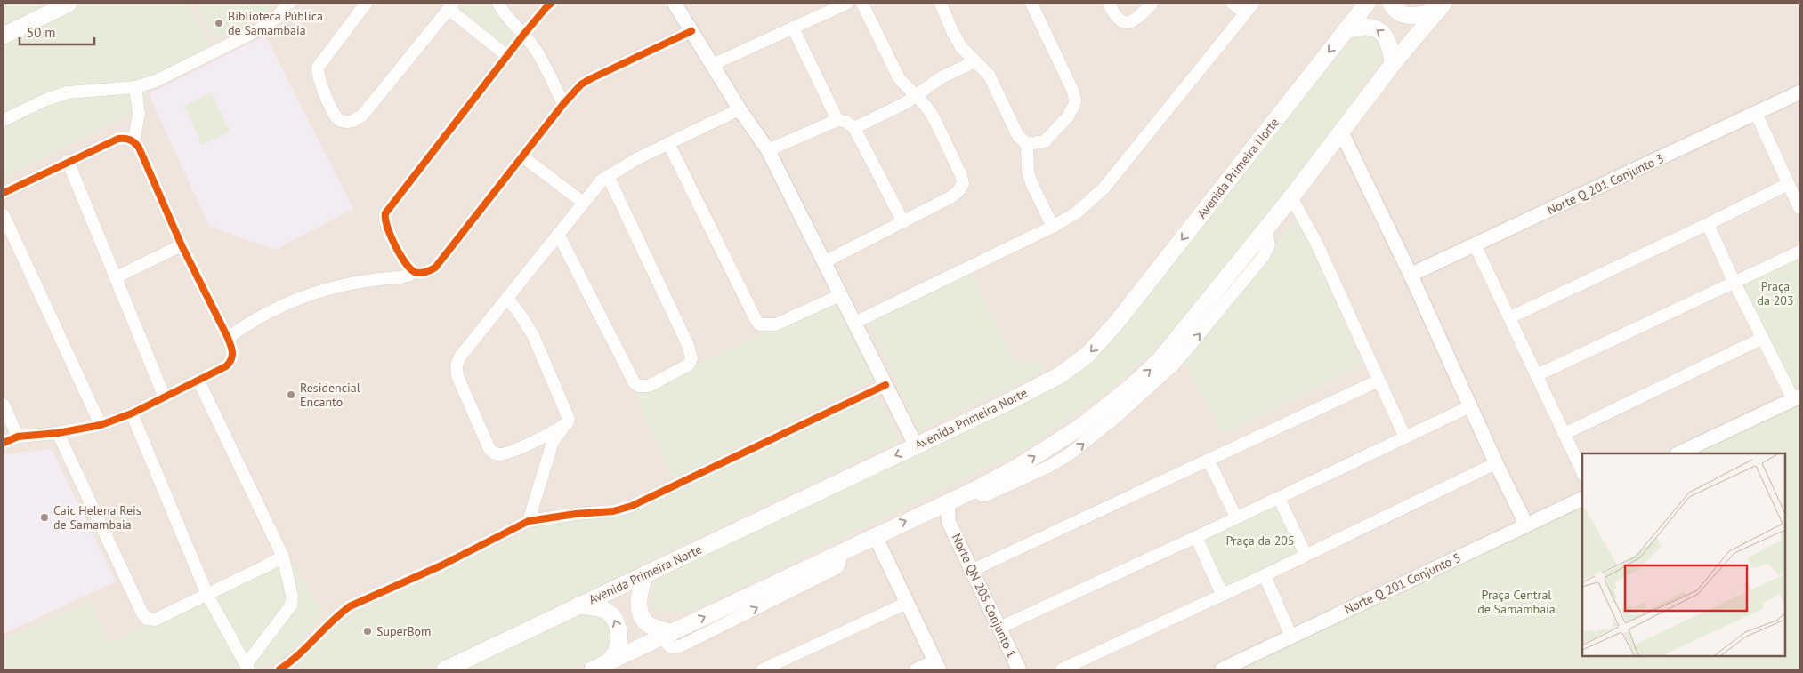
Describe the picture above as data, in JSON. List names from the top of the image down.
{
  "streets": {
    "main road": ["Avenida Primeira Norte"],
    "street": ["Norte Q 201 Conjunto 3", "Norte Q 201 Conjunto 5", "Norte QN 205 Conjunto 1"]
  },
  "parks": ["Praça da 203", "Praça da 205", "Praça Central de Samambaia"],
  "places": [
    "Biblioteca Pública de Samambaia",
    "Residencial Encanto",
    "Caic Helena Reis de Samambaia",
    "SuperBom"
  ],
  "scale_bar": "50 m"
}
